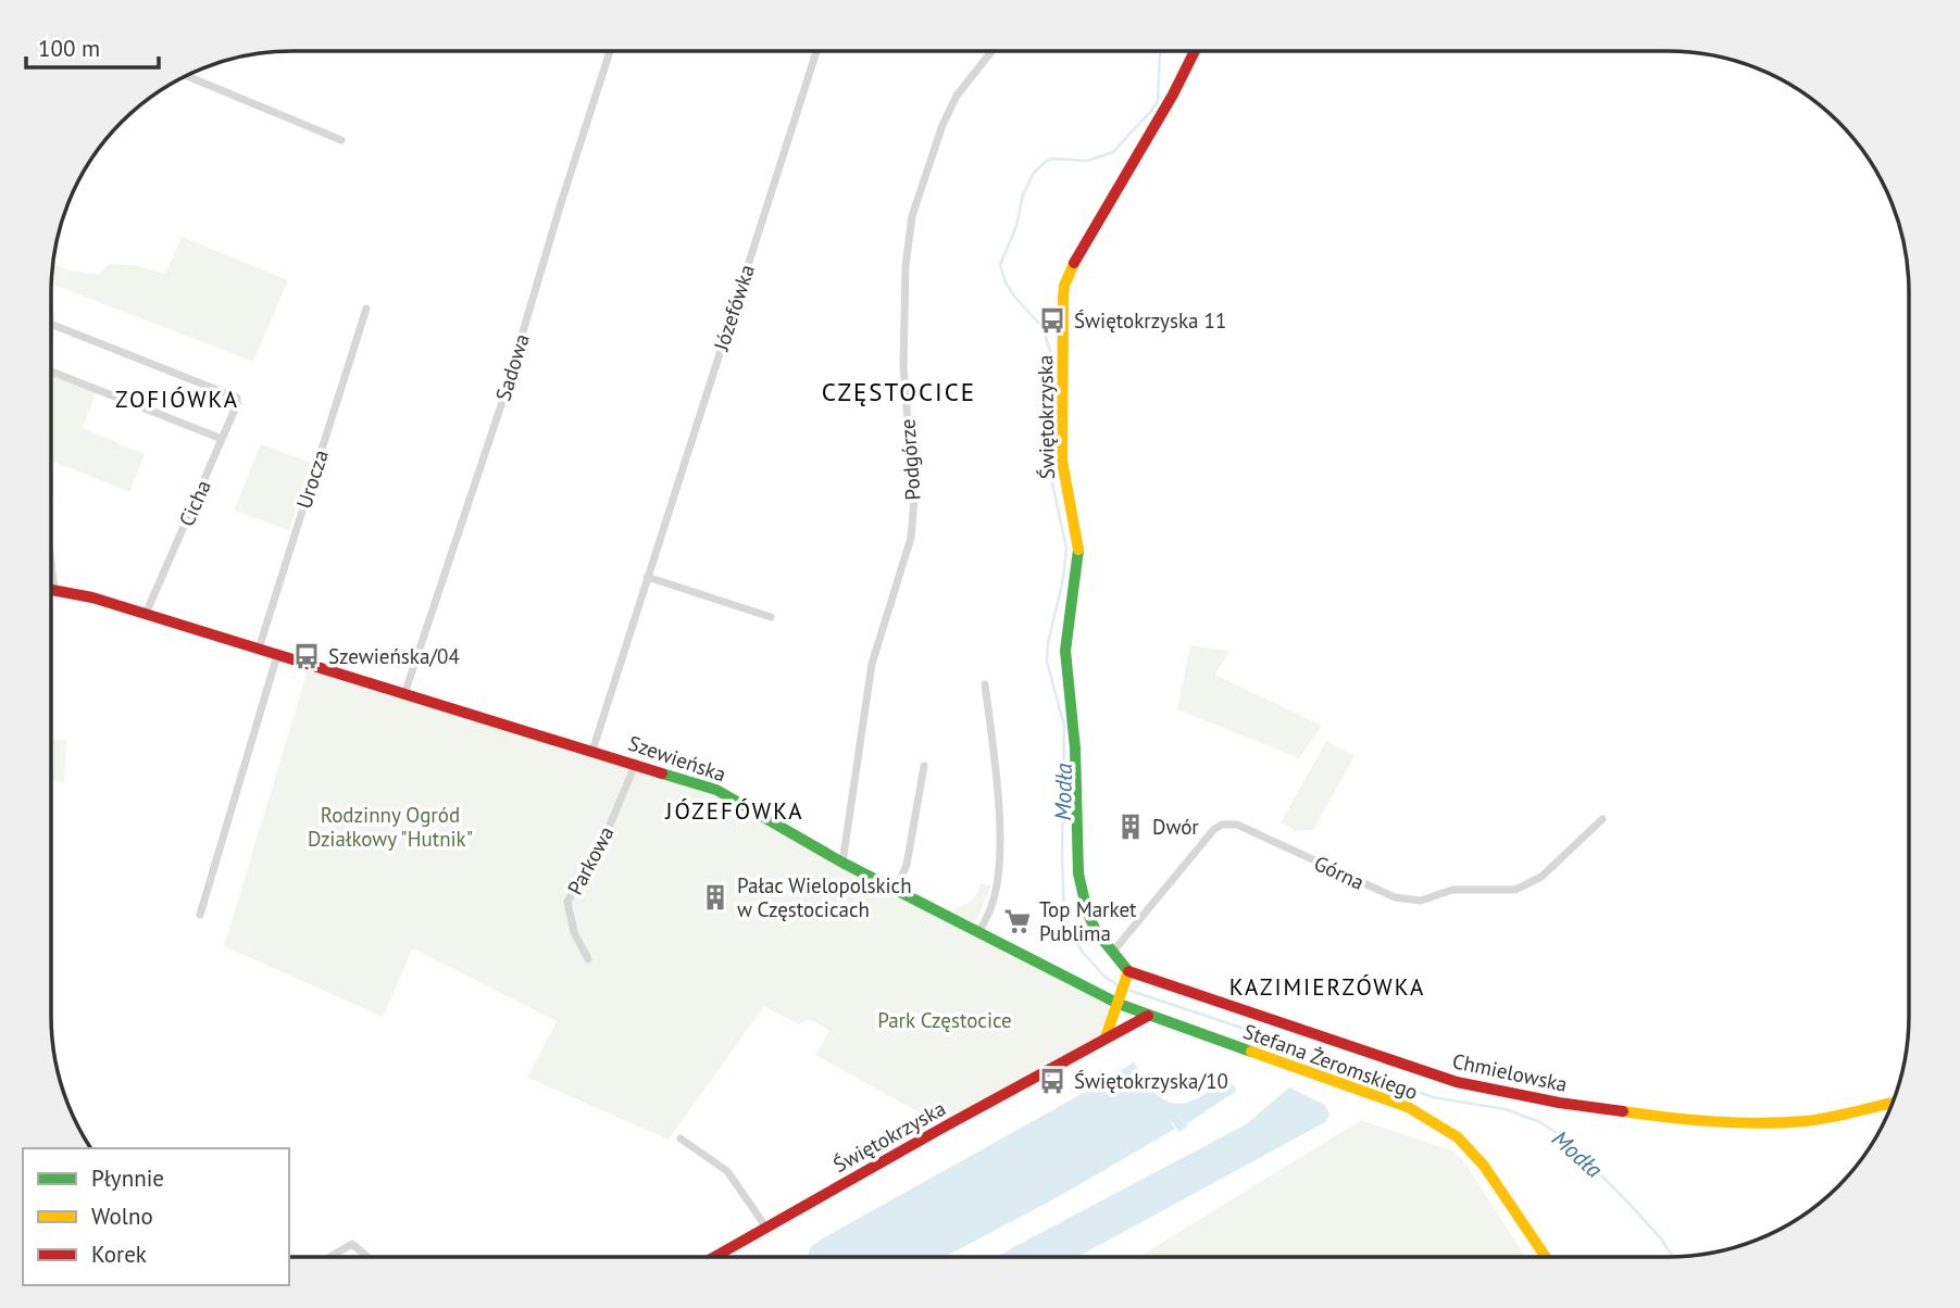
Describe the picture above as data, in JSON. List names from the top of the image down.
{
  "streets": {
    "street": [
      "Józefówka",
      "Sadowa",
      "Świętokrzyska",
      "Podgórze",
      "Urocza",
      "Cicha",
      "Szewieńska",
      "Parkowa",
      "Górna",
      "Stefana Żeromskiego",
      "Chmielowska"
    ]
  },
  "crossings": [
    ["Józefówka", "Szewieńska"],
    ["Sadowa", "Szewieńska"],
    ["Świętokrzyska", "Górna"],
    ["Świętokrzyska", "Stefana Żeromskiego"],
    ["Świętokrzyska", "Chmielowska"],
    ["Podgórze", "Szewieńska"],
    ["Urocza", "Szewieńska"],
    ["Cicha", "Szewieńska"],
    ["Szewieńska", "Parkowa"],
    ["Szewieńska", "Stefana Żeromskiego"]
  ],
  "districts": [
    "CZĘSTOCICE",
    "ZOFIÓWKA",
    "JÓZEFÓWKA",
    "KAZIMIERZÓWKA"
  ],
  "water": ["Modła"],
  "parks": ["Rodzinny Ogród Działkowy \"Hutnik\"", "Park Częstocice"],
  "places": {
    "bus stop": ["Świętokrzyska 11", "Szewieńska/04", "Świętokrzyska/10"],
    "building": ["Dwór", "Pałac Wielopolskich w Częstocicach"],
    "supermarket": ["Top Market Publima"]
  },
  "legend": ["Płynnie", "Wolno", "Korek"],
  "scale_bar": "100 m"
}
